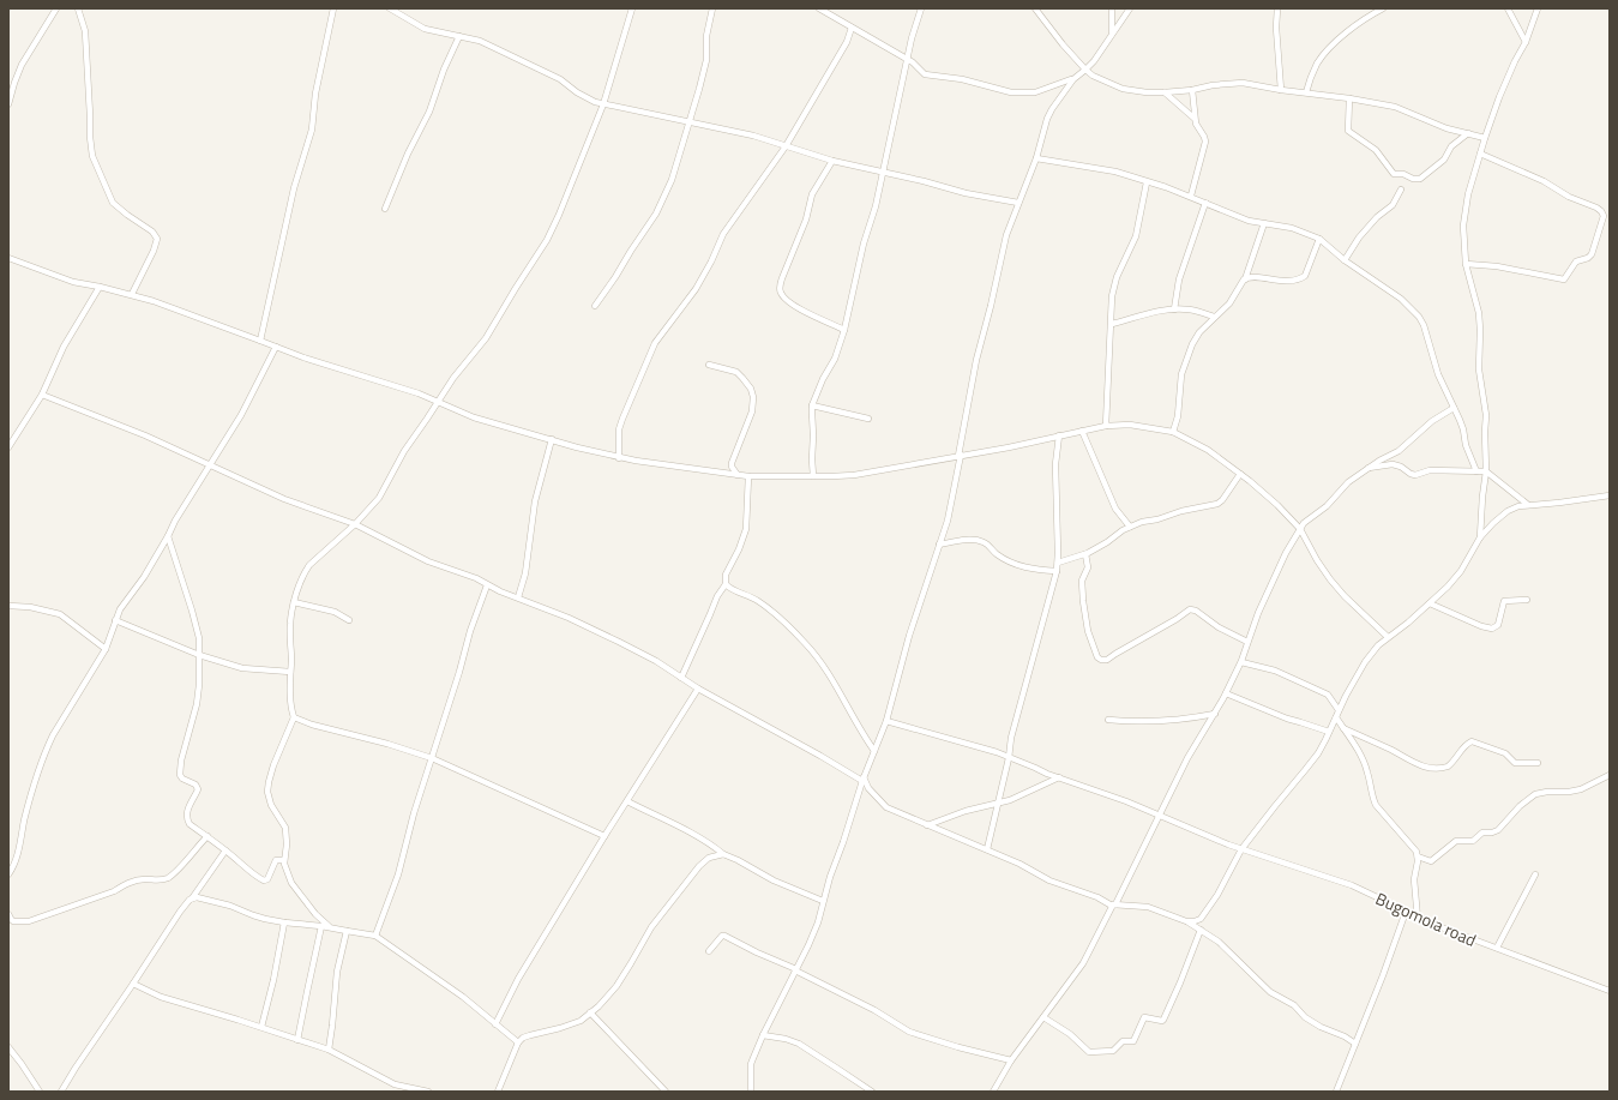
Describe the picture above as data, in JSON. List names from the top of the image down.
{
  "streets": {
    "street": ["Bugomola road"]
  }
}
